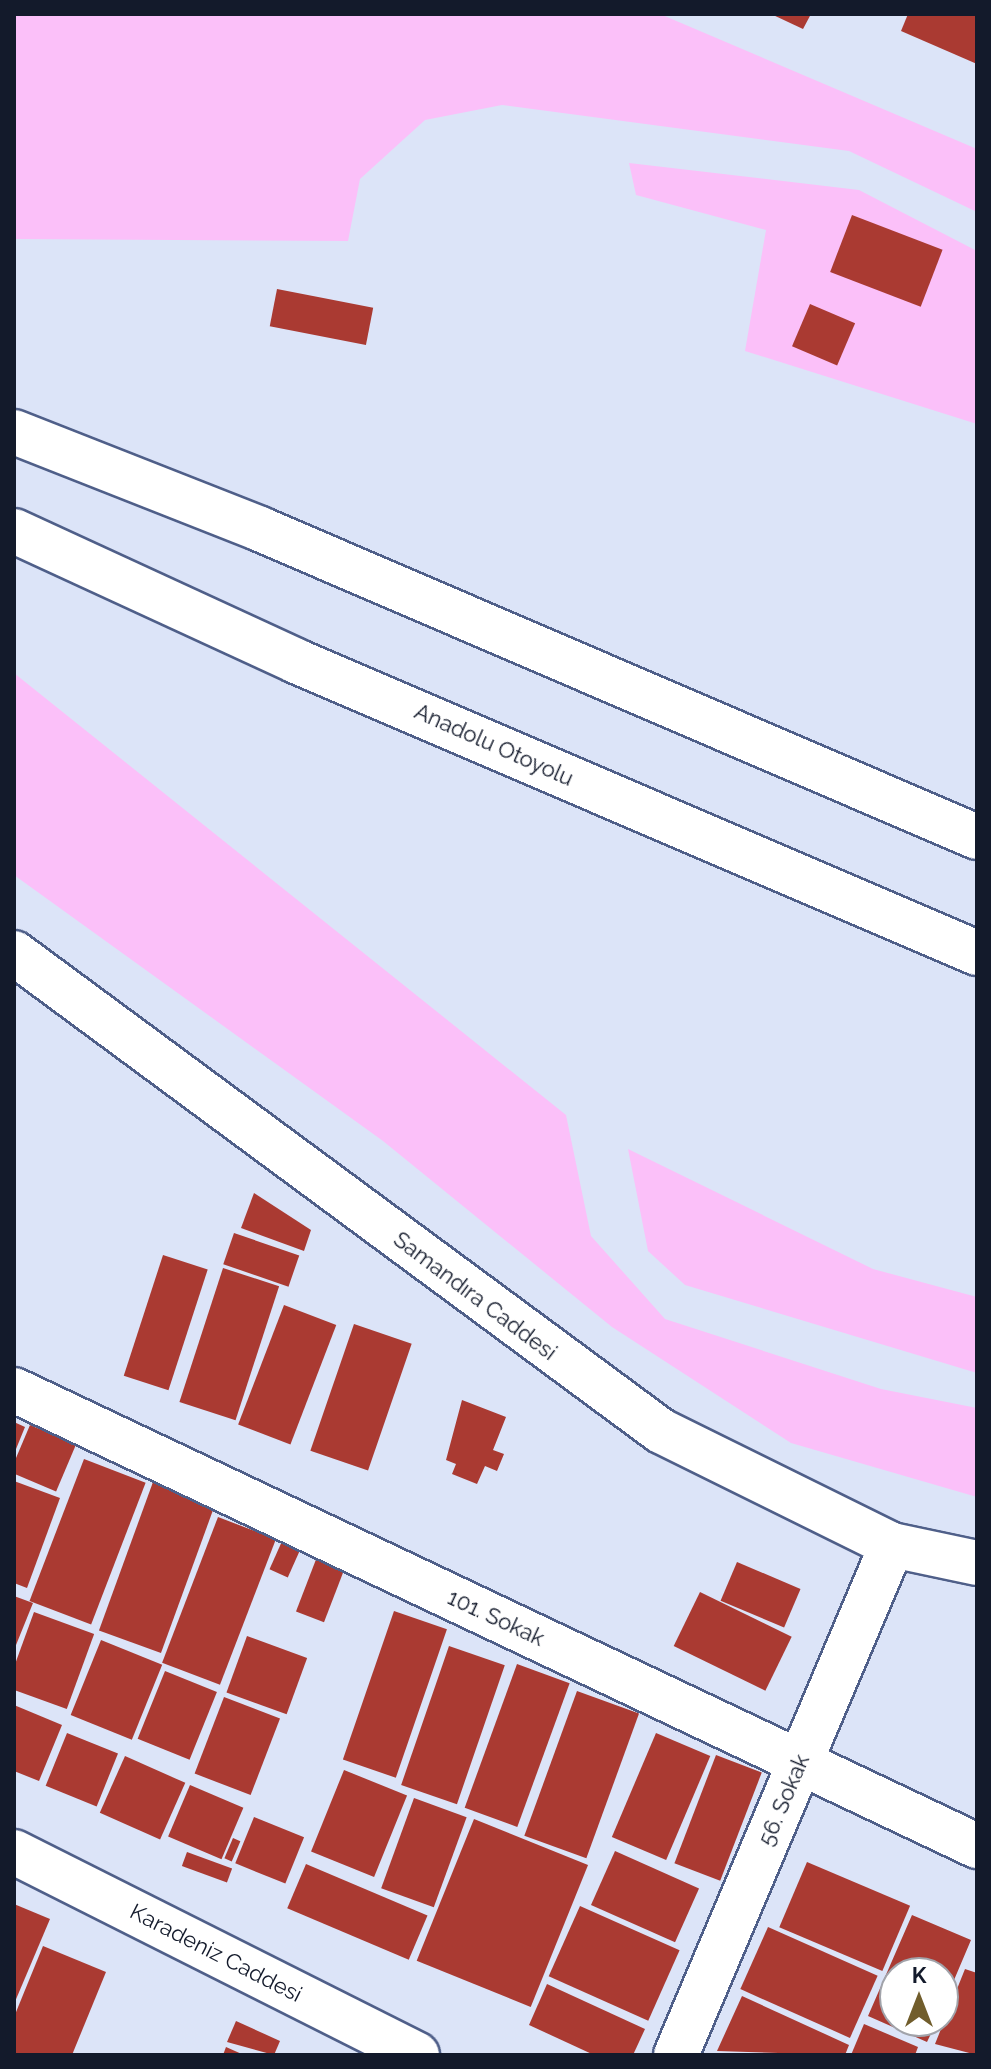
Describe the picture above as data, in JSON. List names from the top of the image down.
{
  "streets": {
    "main road": [
      "Anadolu Otoyolu",
      "Samandıra Caddesi",
      "101. Sokak",
      "56. Sokak",
      "Karadeniz Caddesi"
    ]
  },
  "crossings": [
    ["Samandıra Caddesi", "56. Sokak"],
    ["101. Sokak", "56. Sokak"]
  ],
  "north": "top"
}
